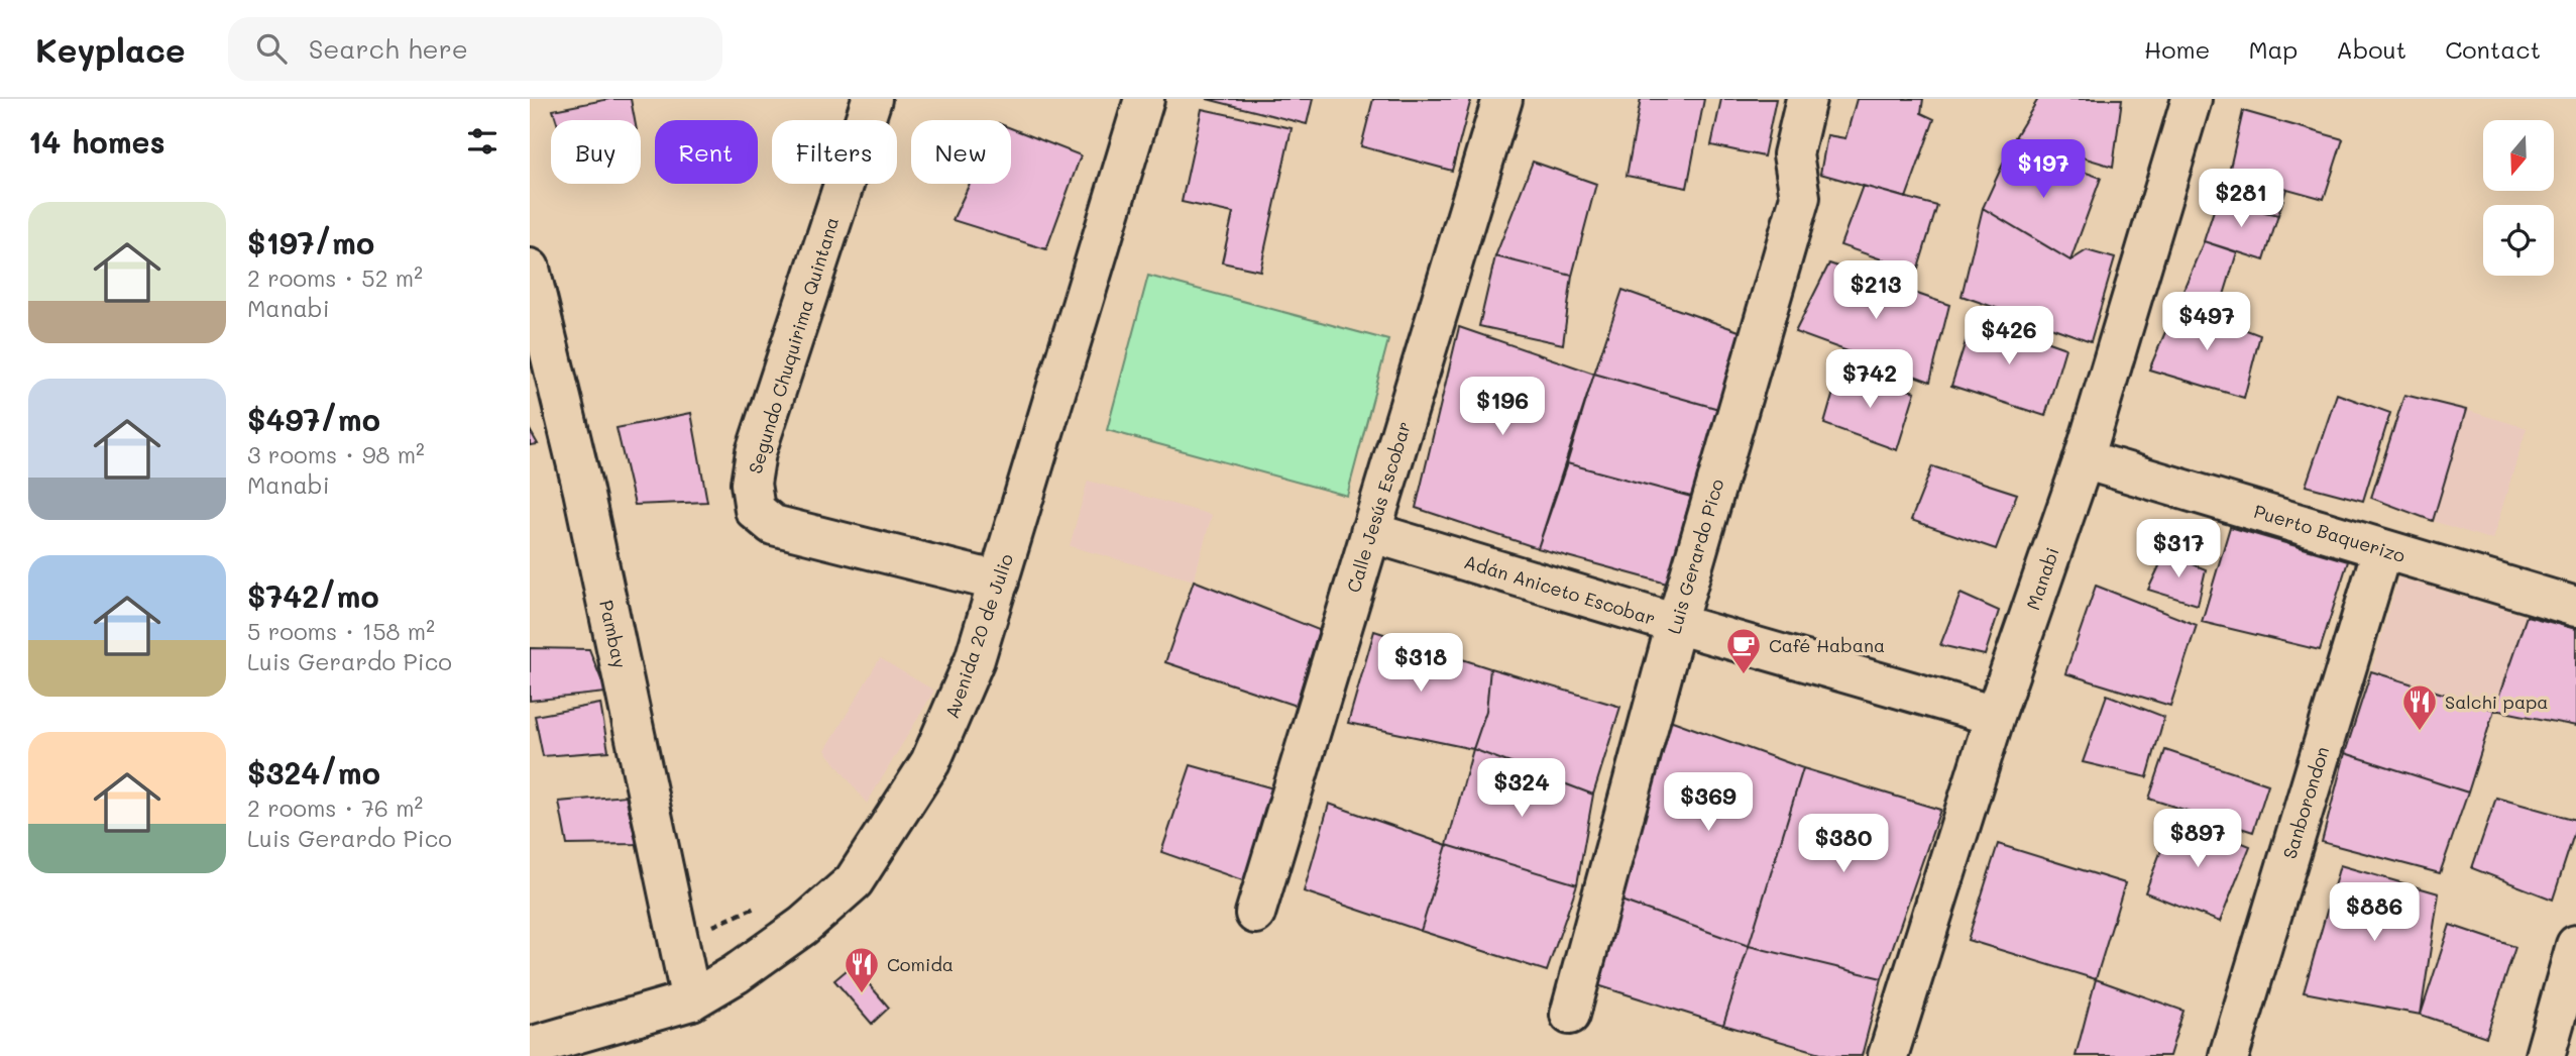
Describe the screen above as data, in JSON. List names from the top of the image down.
{
  "streets": {
    "street": [
      "Segundo Chuquirima Quintana",
      "Calle Jesús Escobar",
      "Puerto Baquerizo",
      "Luis Gerardo Pico",
      "Manabi",
      "Adán Aniceto Escobar",
      "Pambay",
      "Avenida 20 de Julio",
      "Sanborondon"
    ]
  },
  "crossings": [
    ["Segundo Chuquirima Quintana", "Avenida 20 de Julio"],
    ["Calle Jesús Escobar", "Adán Aniceto Escobar"],
    ["Puerto Baquerizo", "Manabi"],
    ["Puerto Baquerizo", "Sanborondon"],
    ["Luis Gerardo Pico", "Adán Aniceto Escobar"],
    ["Manabi", "Adán Aniceto Escobar"],
    ["Pambay", "Avenida 20 de Julio"]
  ],
  "places": {
    "cafe": ["Café Habana"],
    "restaurant": ["Salchi papa", "Comida"]
  },
  "north": "bottom",
  "page": {
    "header": "Keyplace",
    "search": "Search here",
    "nav": [
      "Home",
      "Map",
      "About",
      "Contact"
    ],
    "heading": "14 homes",
    "chip": [
      "Buy",
      "Rent",
      "Filters",
      "New"
    ],
    "price": [
      "$197",
      "$281",
      "$213",
      "$497",
      "$426",
      "$742",
      "$196",
      "$317",
      "$318",
      "$324",
      "$369",
      "$897",
      "$380",
      "$886"
    ],
    "list": [
      {
        "name": "$197/mo",
        "note": "2 rooms · 52 m² · Manabi"
      },
      {
        "name": "$497/mo",
        "note": "3 rooms · 98 m² · Manabi"
      },
      {
        "name": "$742/mo",
        "note": "5 rooms · 158 m² · Luis Gerardo Pico"
      },
      {
        "name": "$324/mo",
        "note": "2 rooms · 76 m² · Luis Gerardo Pico"
      }
    ]
  }
}
